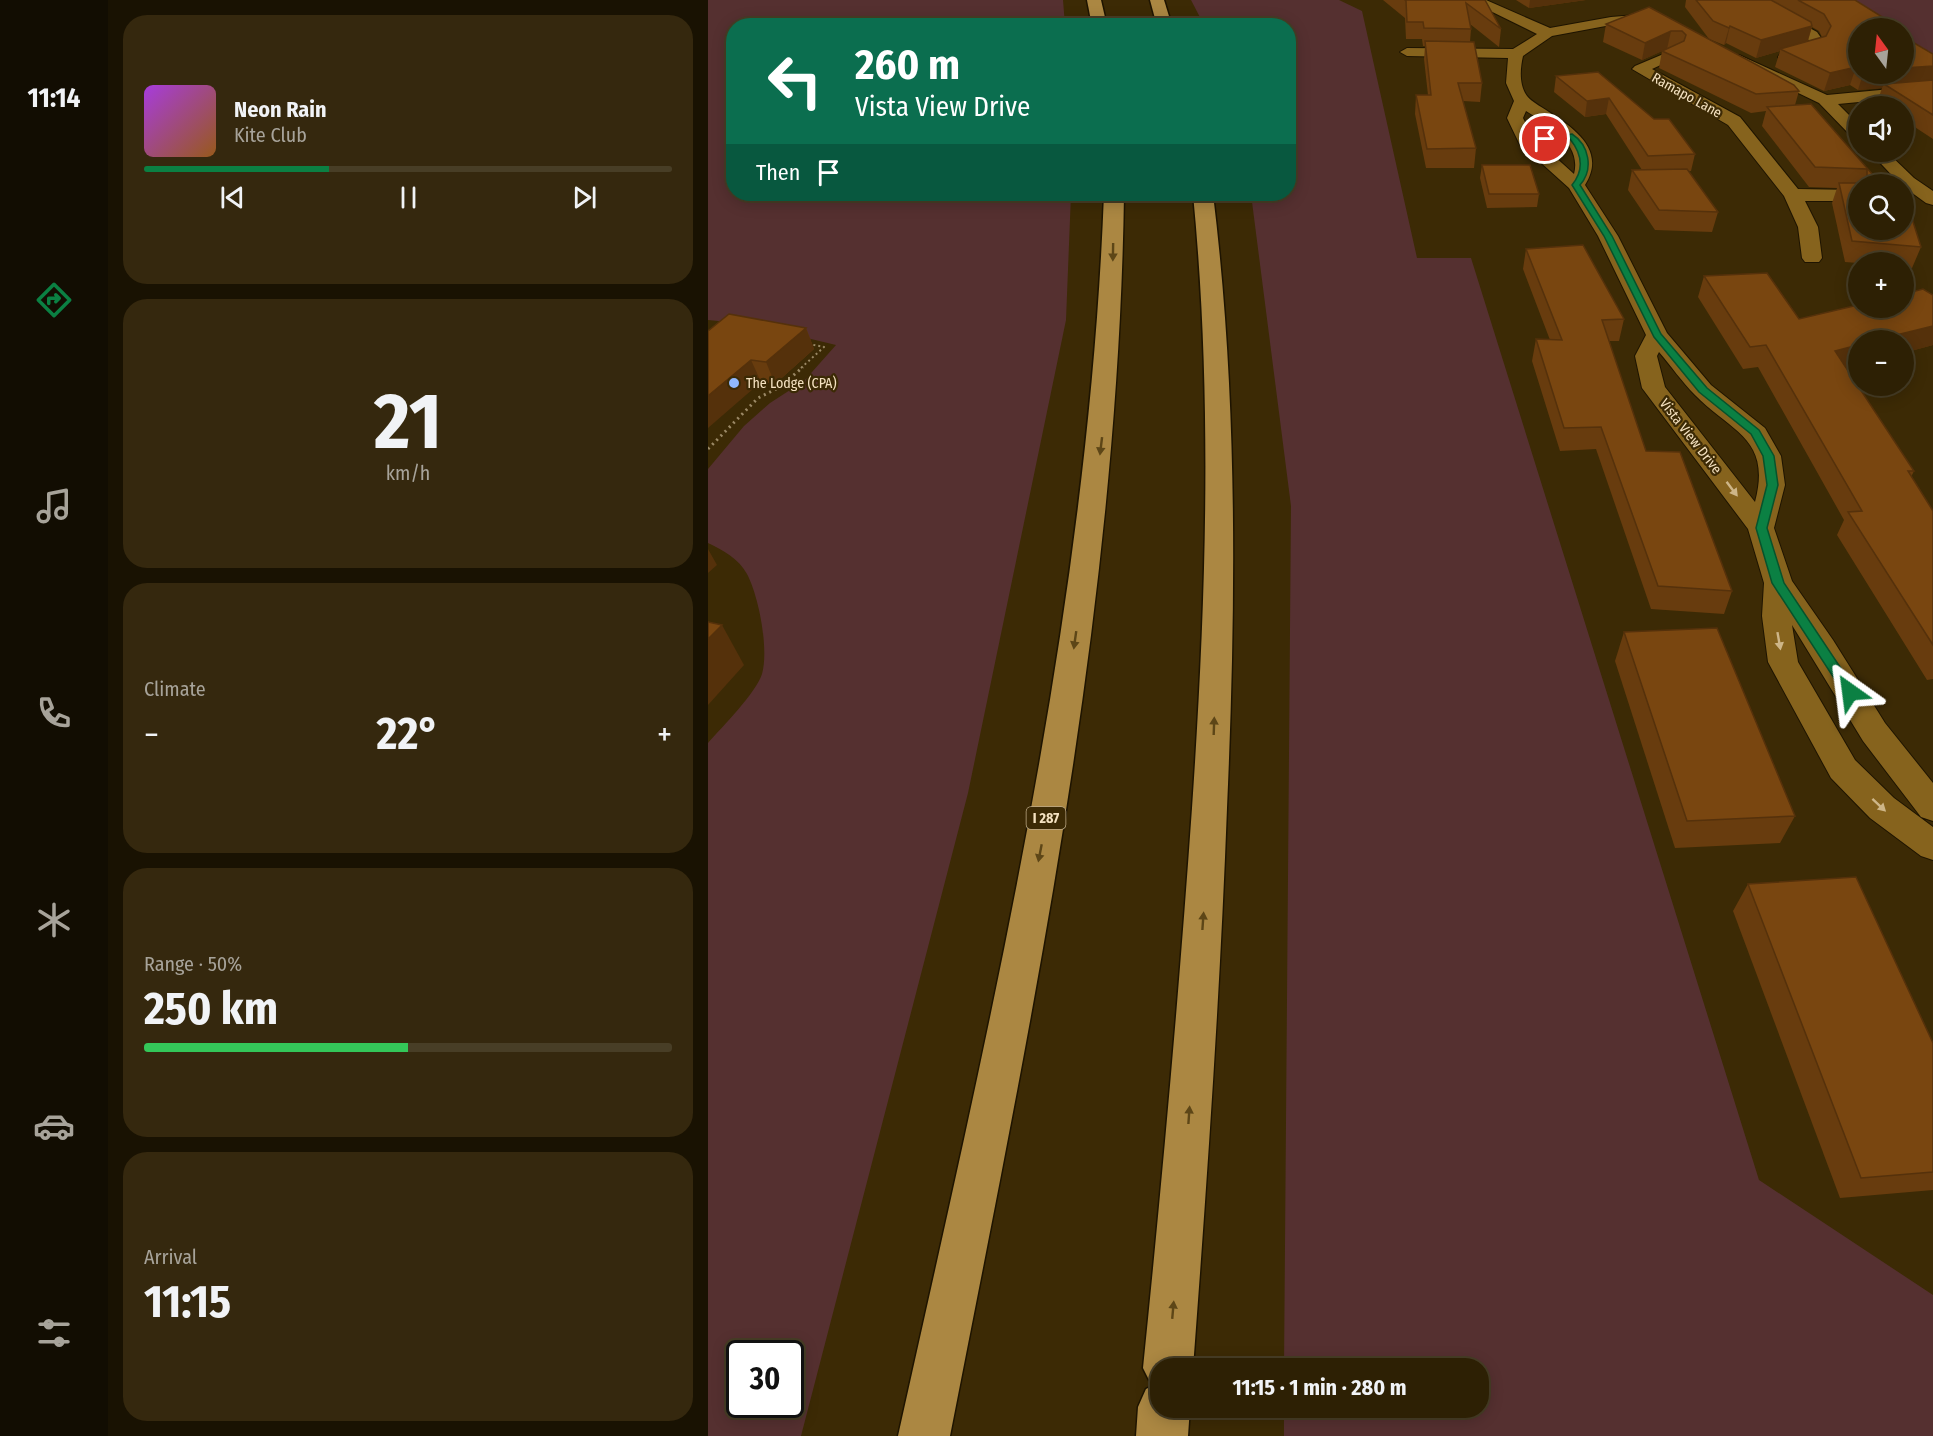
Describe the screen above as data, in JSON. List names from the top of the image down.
{
  "streets": {
    "highway": ["I 287"],
    "street": ["Ramapo Lane", "Vista View Drive"]
  },
  "places": ["The Lodge (CPA)"],
  "north": "top",
  "page": {
    "tabs": "11:14",
    "map_buttons": ["+", "−"],
    "turn": ["260 m", "Vista View Drive"],
    "song": ["Neon Rain", "Kite Club"],
    "then": "Then",
    "tile": [
      ["21", "km/h"],
      "Climate",
      ["Range · 50%", "250 km"],
      ["Arrival", "11:15"]
    ],
    "heat": ["−", "22°", "+"],
    "limit": "30",
    "trip": "11:15 · 1 min · 280 m"
  }
}
